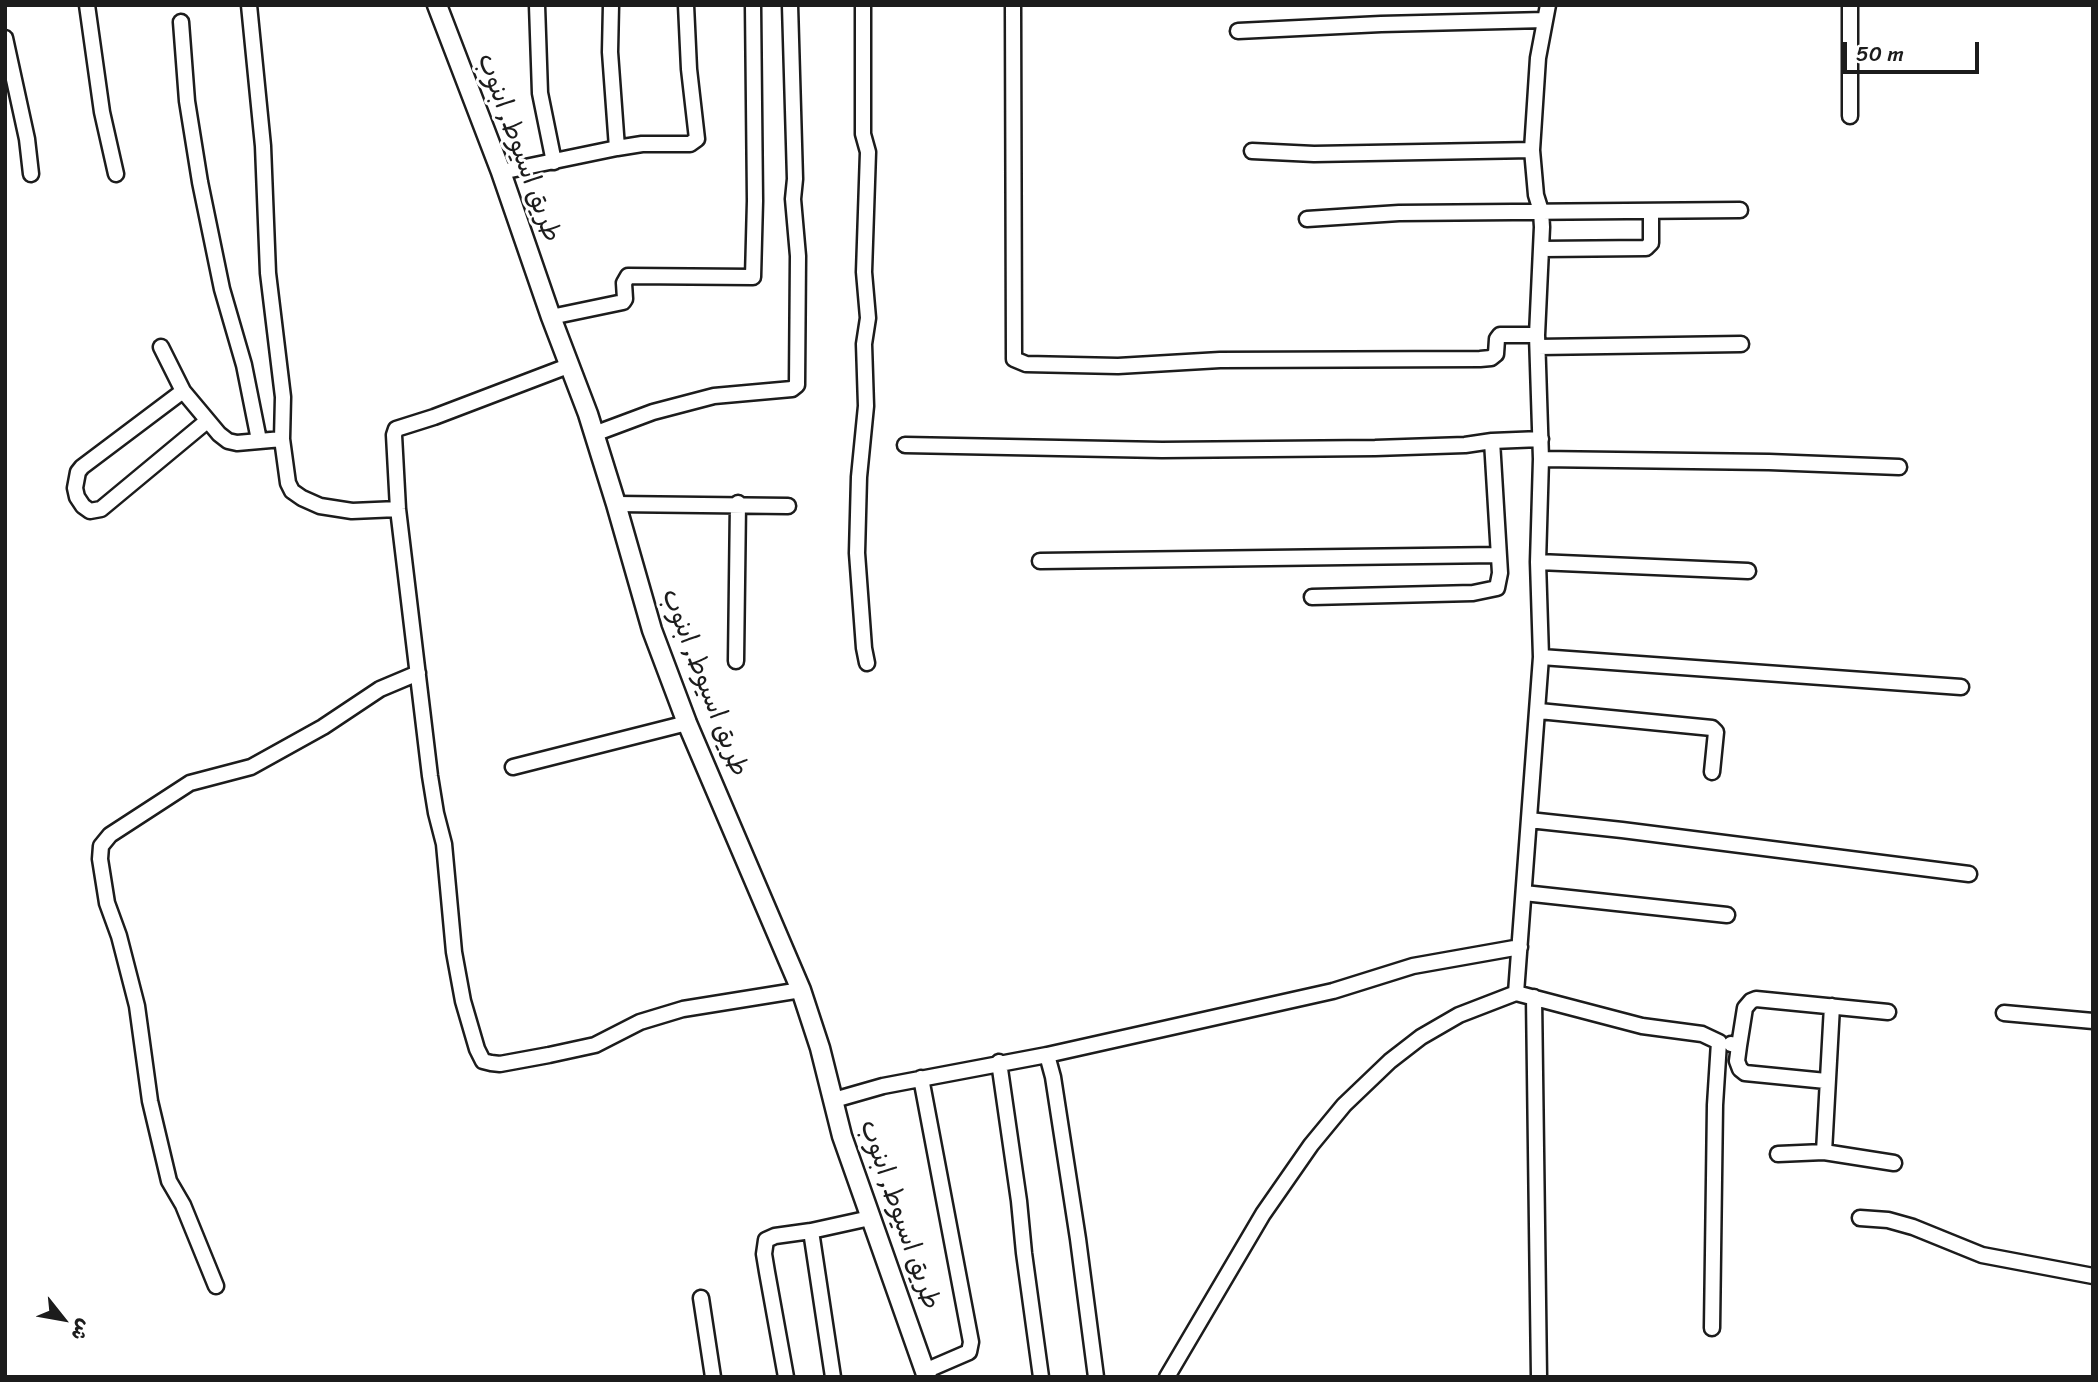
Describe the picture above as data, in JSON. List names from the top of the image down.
{
  "streets": {
    "street": ["طريق اسيوط, ابنوب"]
  },
  "scale_bar": "50 m",
  "north": "bottom right"
}
